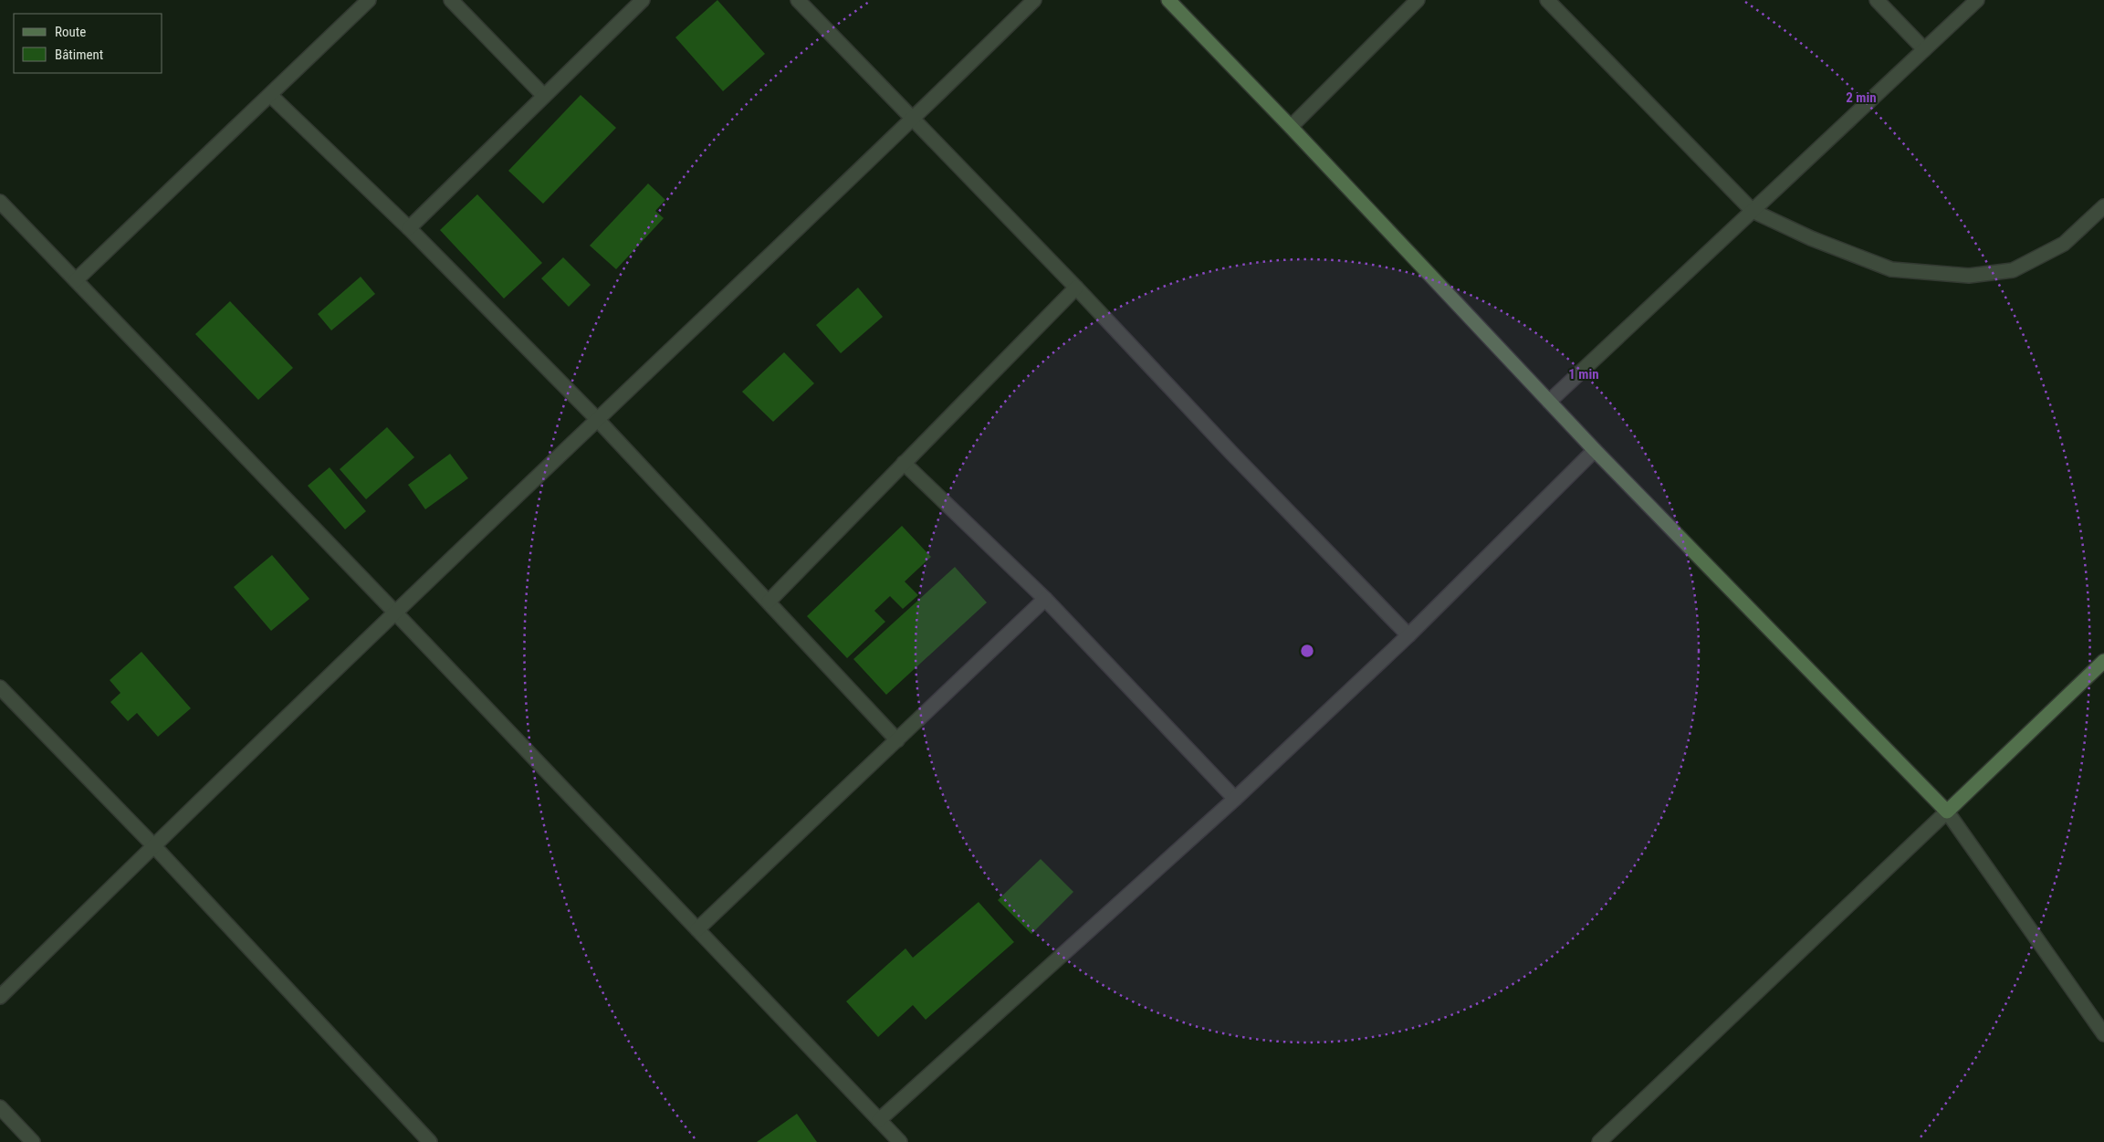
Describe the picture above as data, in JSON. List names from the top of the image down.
{
  "legend": ["Route", "Bâtiment"],
  "rings": ["2 min", "1 min"]
}
